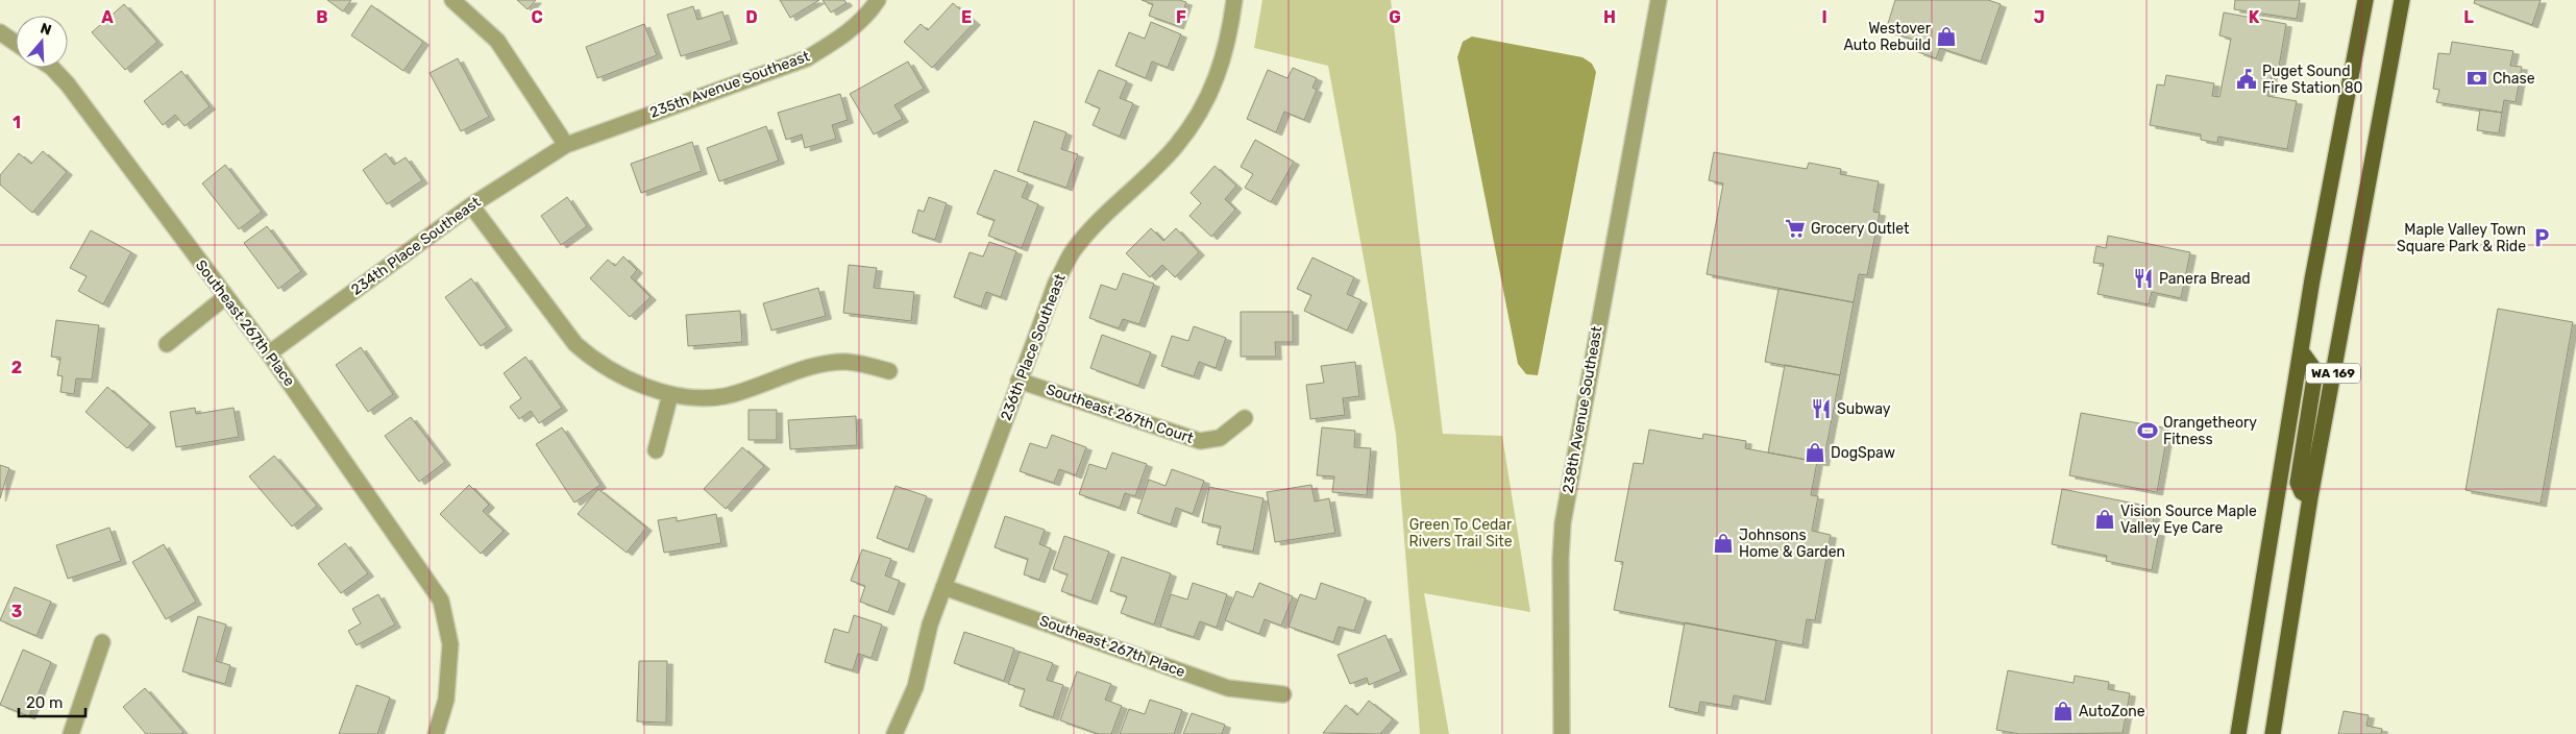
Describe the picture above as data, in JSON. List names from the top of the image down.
{
  "streets": {
    "main road": ["WA 169"],
    "street": [
      "235th Avenue Southeast",
      "234th Place Southeast",
      "Southeast 267th Place",
      "236th Place Southeast",
      "238th Avenue Southeast",
      "Southeast 267th Court"
    ]
  },
  "crossings": [
    ["235th Avenue Southeast", "234th Place Southeast"],
    ["234th Place Southeast", "Southeast 267th Place"],
    ["Southeast 267th Place", "236th Place Southeast"],
    ["236th Place Southeast", "Southeast 267th Court"]
  ],
  "parks": ["Green To Cedar Rivers Trail Site"],
  "places": {
    "shop": [
      "Westover Auto Rebuild",
      "DogSpaw",
      "Vision Source Maple Valley Eye Care",
      "Johnsons Home & Garden",
      "AutoZone"
    ],
    "bank": ["Chase"],
    "public building": ["Puget Sound Fire Station 80"],
    "supermarket": ["Grocery Outlet"],
    "parking": ["Maple Valley Town Square Park & Ride"],
    "restaurant": ["Panera Bread", "Subway"],
    "sports": ["Orangetheory Fitness"]
  },
  "scale_bar": "20 m",
  "north": "top",
  "grid": {
    "columns": [
      "A",
      "B",
      "C",
      "D",
      "E",
      "F",
      "G",
      "H",
      "I",
      "J",
      "K",
      "L"
    ],
    "rows": ["1", "2", "3"]
  }
}
